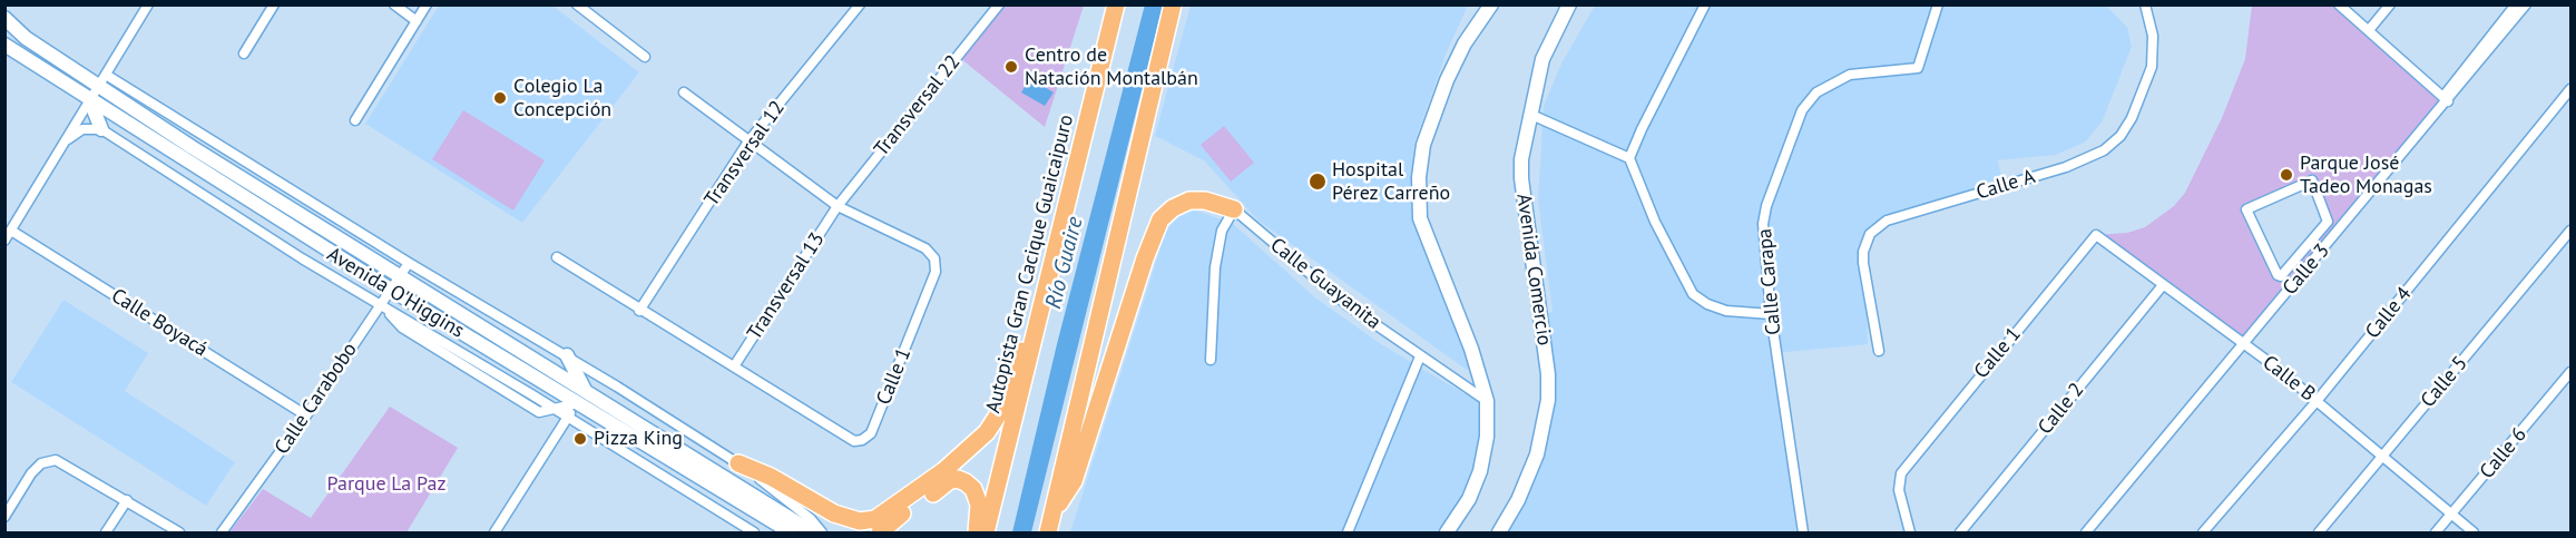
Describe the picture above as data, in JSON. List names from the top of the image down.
{
  "streets": {
    "highway": ["Autopista Gran Cacique Guaicaipuro"],
    "main road": ["Avenida Comercio", "Avenida O'Higgins"],
    "street": [
      "Transversal 22",
      "Transversal 12",
      "Calle A",
      "Calle 3",
      "Calle Carapa",
      "Calle Guayanita",
      "Transversal 13",
      "Calle 4",
      "Calle Boyacá",
      "Calle 1",
      "Calle B",
      "Calle 5",
      "Calle Carabobo",
      "Calle 2",
      "Calle 6"
    ]
  },
  "crossings": [
    ["Transversal 22", "Transversal 13"],
    ["Transversal 22", "Calle 1"],
    ["Transversal 12", "Calle 1"],
    ["Calle 3", "Calle B"],
    ["Transversal 13", "Calle 1"],
    ["Avenida O'Higgins", "Calle Carabobo"],
    ["Calle 4", "Calle B"],
    ["Calle Boyacá", "Calle Carabobo"],
    ["Calle 1", "Calle B"],
    ["Calle B", "Calle 5"],
    ["Calle B", "Calle 2"],
    ["Calle B", "Calle 6"]
  ],
  "water": ["Río Guaire"],
  "parks": ["Parque La Paz"],
  "places": [
    "Centro de Natación Montalbán",
    "Colegio La Concepción",
    "Parque José Tadeo Monagas",
    "Hospital Pérez Carreño",
    "Pizza King"
  ]
}
